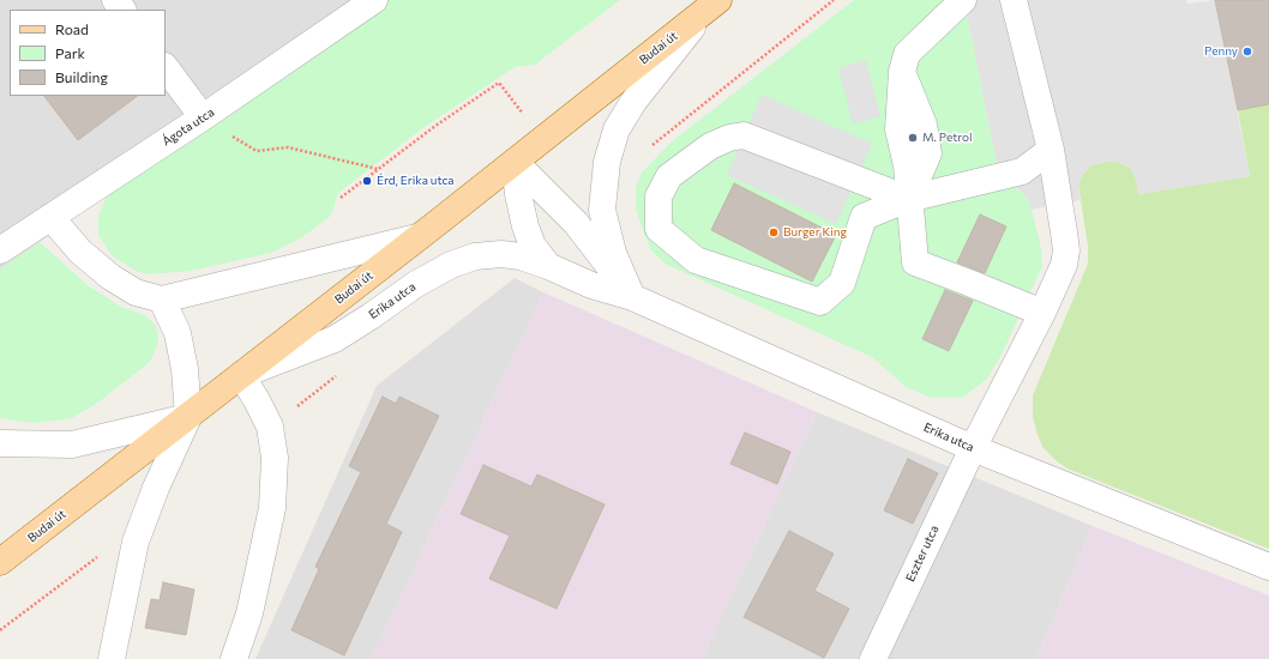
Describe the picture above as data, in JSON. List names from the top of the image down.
{
  "streets": {
    "main road": ["Budai út"],
    "street": ["Ágota utca", "Erika utca", "Eszter utca"]
  },
  "crossings": [
    ["Budai út", "Erika utca"],
    ["Erika utca", "Eszter utca"]
  ],
  "places": [
    "Penny",
    "M. Petrol",
    "Érd, Erika utca",
    "Burger King"
  ],
  "legend": ["Road", "Park", "Building"]
}
